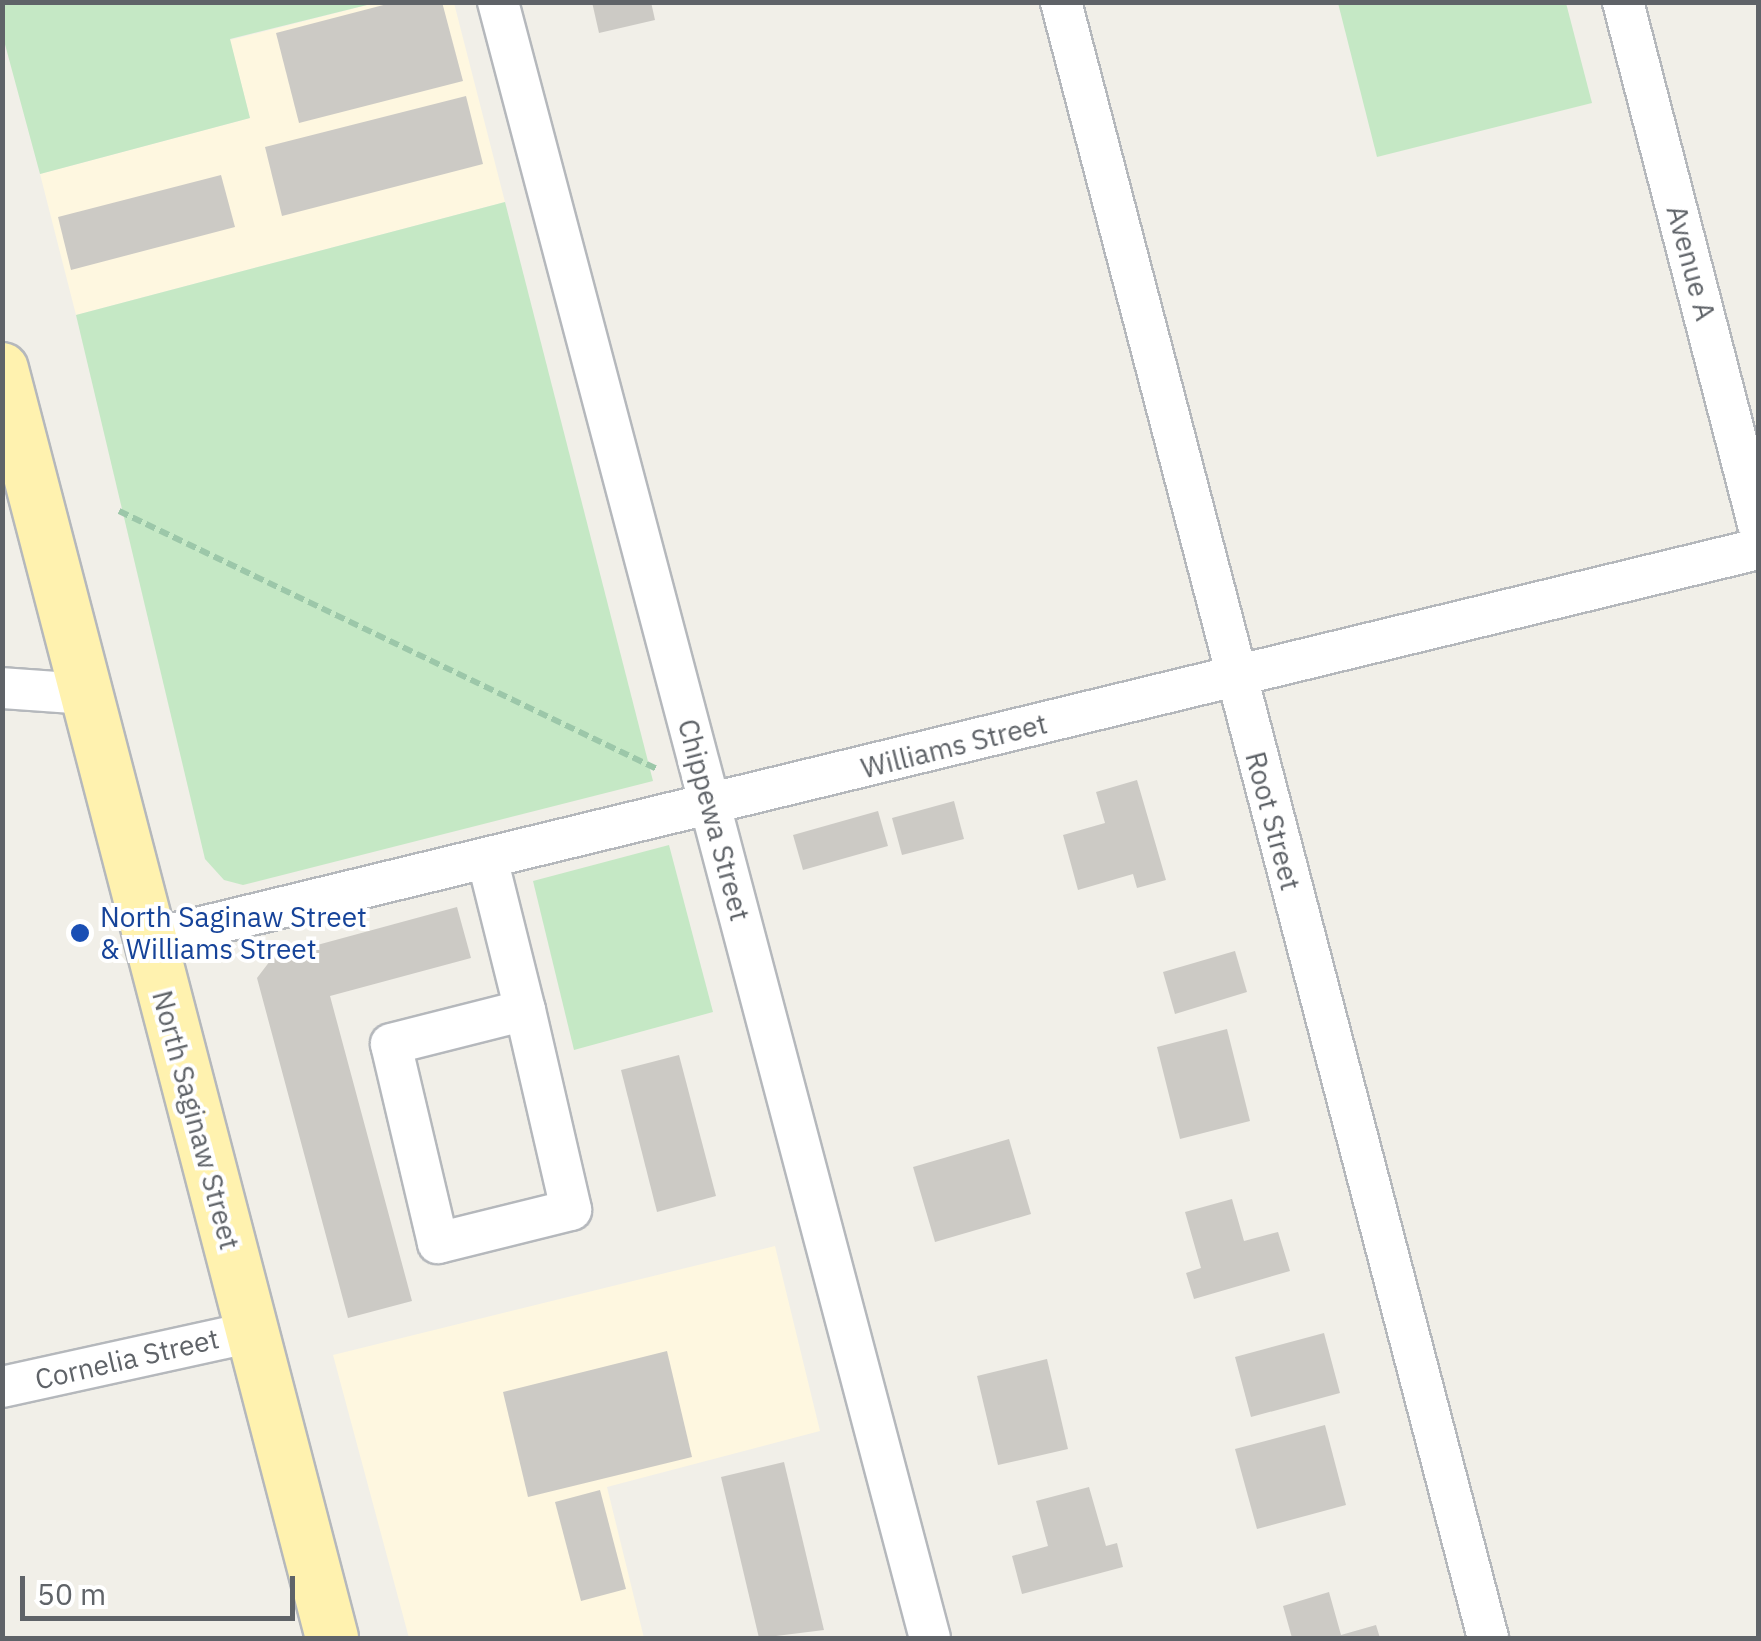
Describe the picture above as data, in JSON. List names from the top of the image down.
{
  "streets": {
    "main road": ["North Saginaw Street"],
    "street": [
      "Avenue A",
      "Williams Street",
      "Chippewa Street",
      "Root Street",
      "Cornelia Street"
    ]
  },
  "crossings": [
    ["Williams Street", "Chippewa Street"],
    ["Williams Street", "Root Street"],
    ["Williams Street", "North Saginaw Street"],
    ["North Saginaw Street", "Cornelia Street"]
  ],
  "places": ["North Saginaw Street & Williams Street"],
  "scale_bar": "50 m"
}
